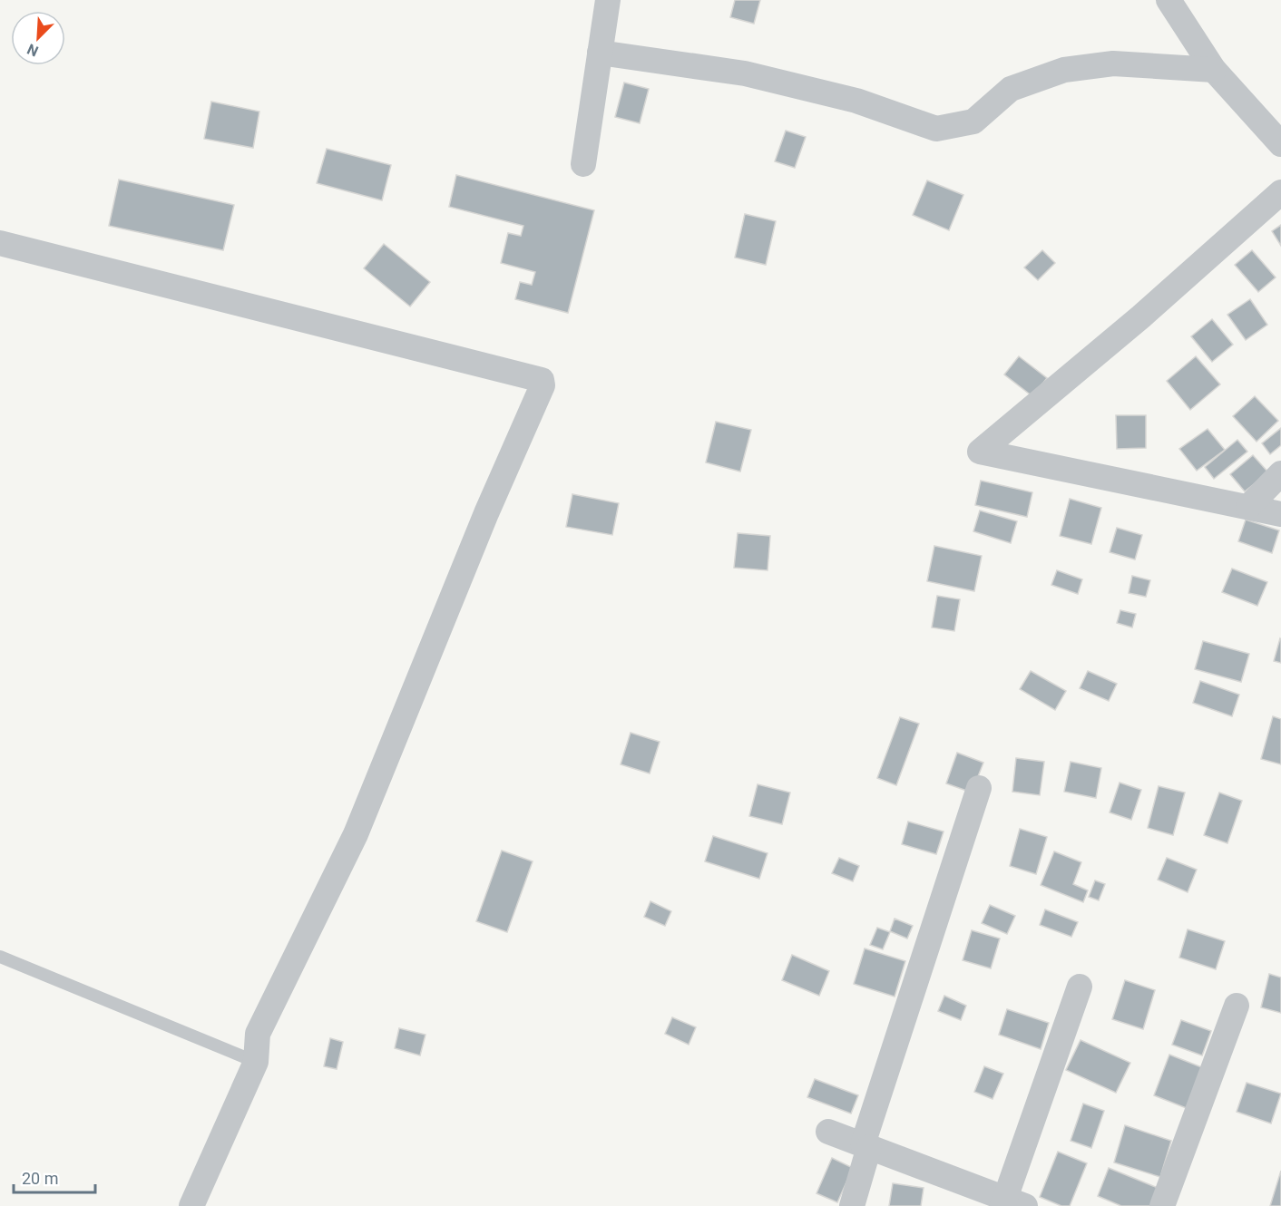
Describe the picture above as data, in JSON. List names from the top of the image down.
{
  "scale_bar": "20 m",
  "north": "bottom left"
}
